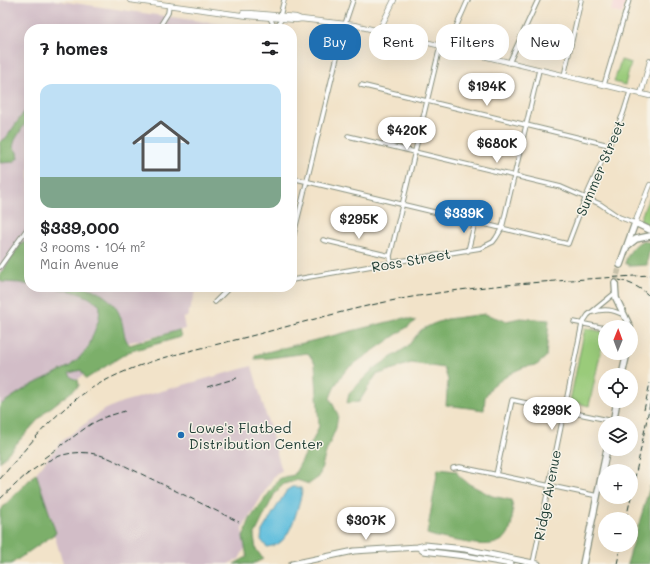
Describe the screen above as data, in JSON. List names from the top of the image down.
{
  "streets": {
    "street": ["Summer Street", "Ross Street", "Ridge Avenue"]
  },
  "crossings": [
    ["Summer Street", "Ross Street"]
  ],
  "places": ["Lowe's Flatbed Distribution Center"],
  "north": "top",
  "page": {
    "chip": [
      "Buy",
      "Rent",
      "Filters",
      "New"
    ],
    "heading": "7 homes",
    "list": [
      {
        "name": "$339,000",
        "note": "3 rooms · 104 m² · Main Avenue"
      }
    ],
    "price": [
      "$194K",
      "$420K",
      "$680K",
      "$339K",
      "$295K",
      "$299K",
      "$307K"
    ],
    "map_buttons": ["+", "−"]
  }
}
